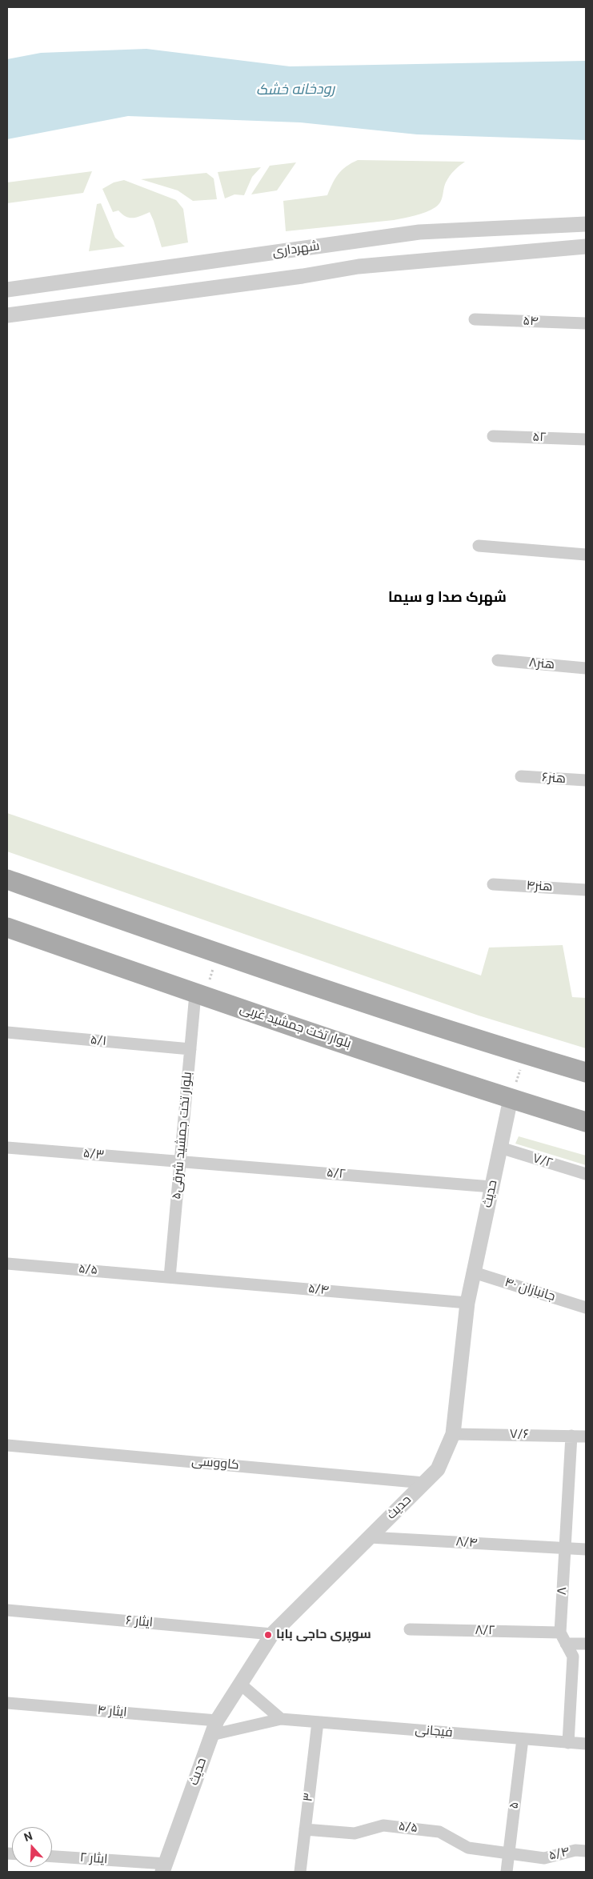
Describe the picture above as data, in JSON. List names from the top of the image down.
{
  "streets": {
    "main road": ["بلوار تخت جمشید غربی"],
    "street": [
      "شهرداری",
      "۵۴",
      "۵۲",
      "هنر۸",
      "هنر۶",
      "هنر۴",
      "۵/۱",
      "بلوار تخت جمشید شرقی۵",
      "۵/۳",
      "۷/۲",
      "۵/۲",
      "حدیث",
      "۵/۵",
      "۵/۴",
      "۴۰ جانبازان",
      "۷/۶",
      "کاووسی",
      "۸/۴",
      "۸",
      "ایثار ۶",
      "۸/۲",
      "ایثار ۴",
      "فیجانی",
      "۳",
      "۵",
      "ایثار ۲"
    ]
  },
  "crossings": [
    ["بلوار تخت جمشید غربی", "بلوار تخت جمشید شرقی۵"],
    ["بلوار تخت جمشید غربی", "حدیث"],
    ["۵/۱", "بلوار تخت جمشید شرقی۵"],
    ["بلوار تخت جمشید شرقی۵", "۵/۳"],
    ["بلوار تخت جمشید شرقی۵", "۵/۲"],
    ["بلوار تخت جمشید شرقی۵", "۵/۵"],
    ["بلوار تخت جمشید شرقی۵", "۵/۴"],
    ["۵/۳", "۵/۲"],
    ["۷/۲", "حدیث"],
    ["۵/۲", "حدیث"],
    ["حدیث", "۵/۴"],
    ["حدیث", "۴۰ جانبازان"],
    ["حدیث", "۷/۶"],
    ["حدیث", "کاووسی"],
    ["حدیث", "۸/۴"],
    ["حدیث", "ایثار ۶"],
    ["حدیث", "ایثار ۴"],
    ["حدیث", "فیجانی"],
    ["حدیث", "ایثار ۲"],
    ["۵/۵", "۵/۴"],
    ["۵/۵", "۳"],
    ["۵/۵", "۵"],
    ["۵/۴", "۵"],
    ["۷/۶", "۸"],
    ["۸/۴", "۸"],
    ["۸", "۸/۲"],
    ["۸", "فیجانی"],
    ["فیجانی", "۳"],
    ["فیجانی", "۵"]
  ],
  "districts": ["شهرک صدا و سیما"],
  "water": ["رودخانه خشک"],
  "places": ["سوپری حاجی بابا"],
  "north": "top"
}
